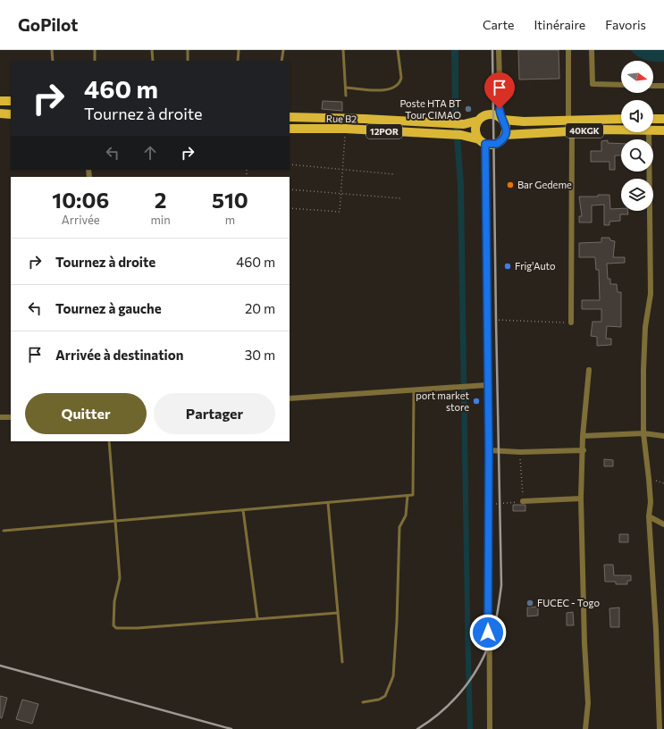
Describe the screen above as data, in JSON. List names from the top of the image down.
{
  "streets": {
    "main road": ["Rue B2", "40KGK", "12POR"]
  },
  "crossings": [
    ["Rue B2", "40KGK"]
  ],
  "places": [
    "Poste HTA BT Tour CIMAO",
    "Bar Gedeme",
    "Frig'Auto",
    "port market store",
    "FUCEC - Togo"
  ],
  "north": "right",
  "page": {
    "header": "GoPilot",
    "nav": ["Carte", "Itinéraire", "Favoris"],
    "turn": ["460 m", "Tournez à droite"],
    "eta": [
      "10:06",
      "Arrivée",
      "2",
      "min",
      "510",
      "m"
    ],
    "list": [
      {
        "name": "Tournez à droite",
        "value": "460 m"
      },
      {
        "name": "Tournez à gauche",
        "value": "20 m"
      },
      {
        "name": "Arrivée à destination",
        "value": "30 m"
      }
    ],
    "buttons": ["Quitter", "Partager"]
  }
}
